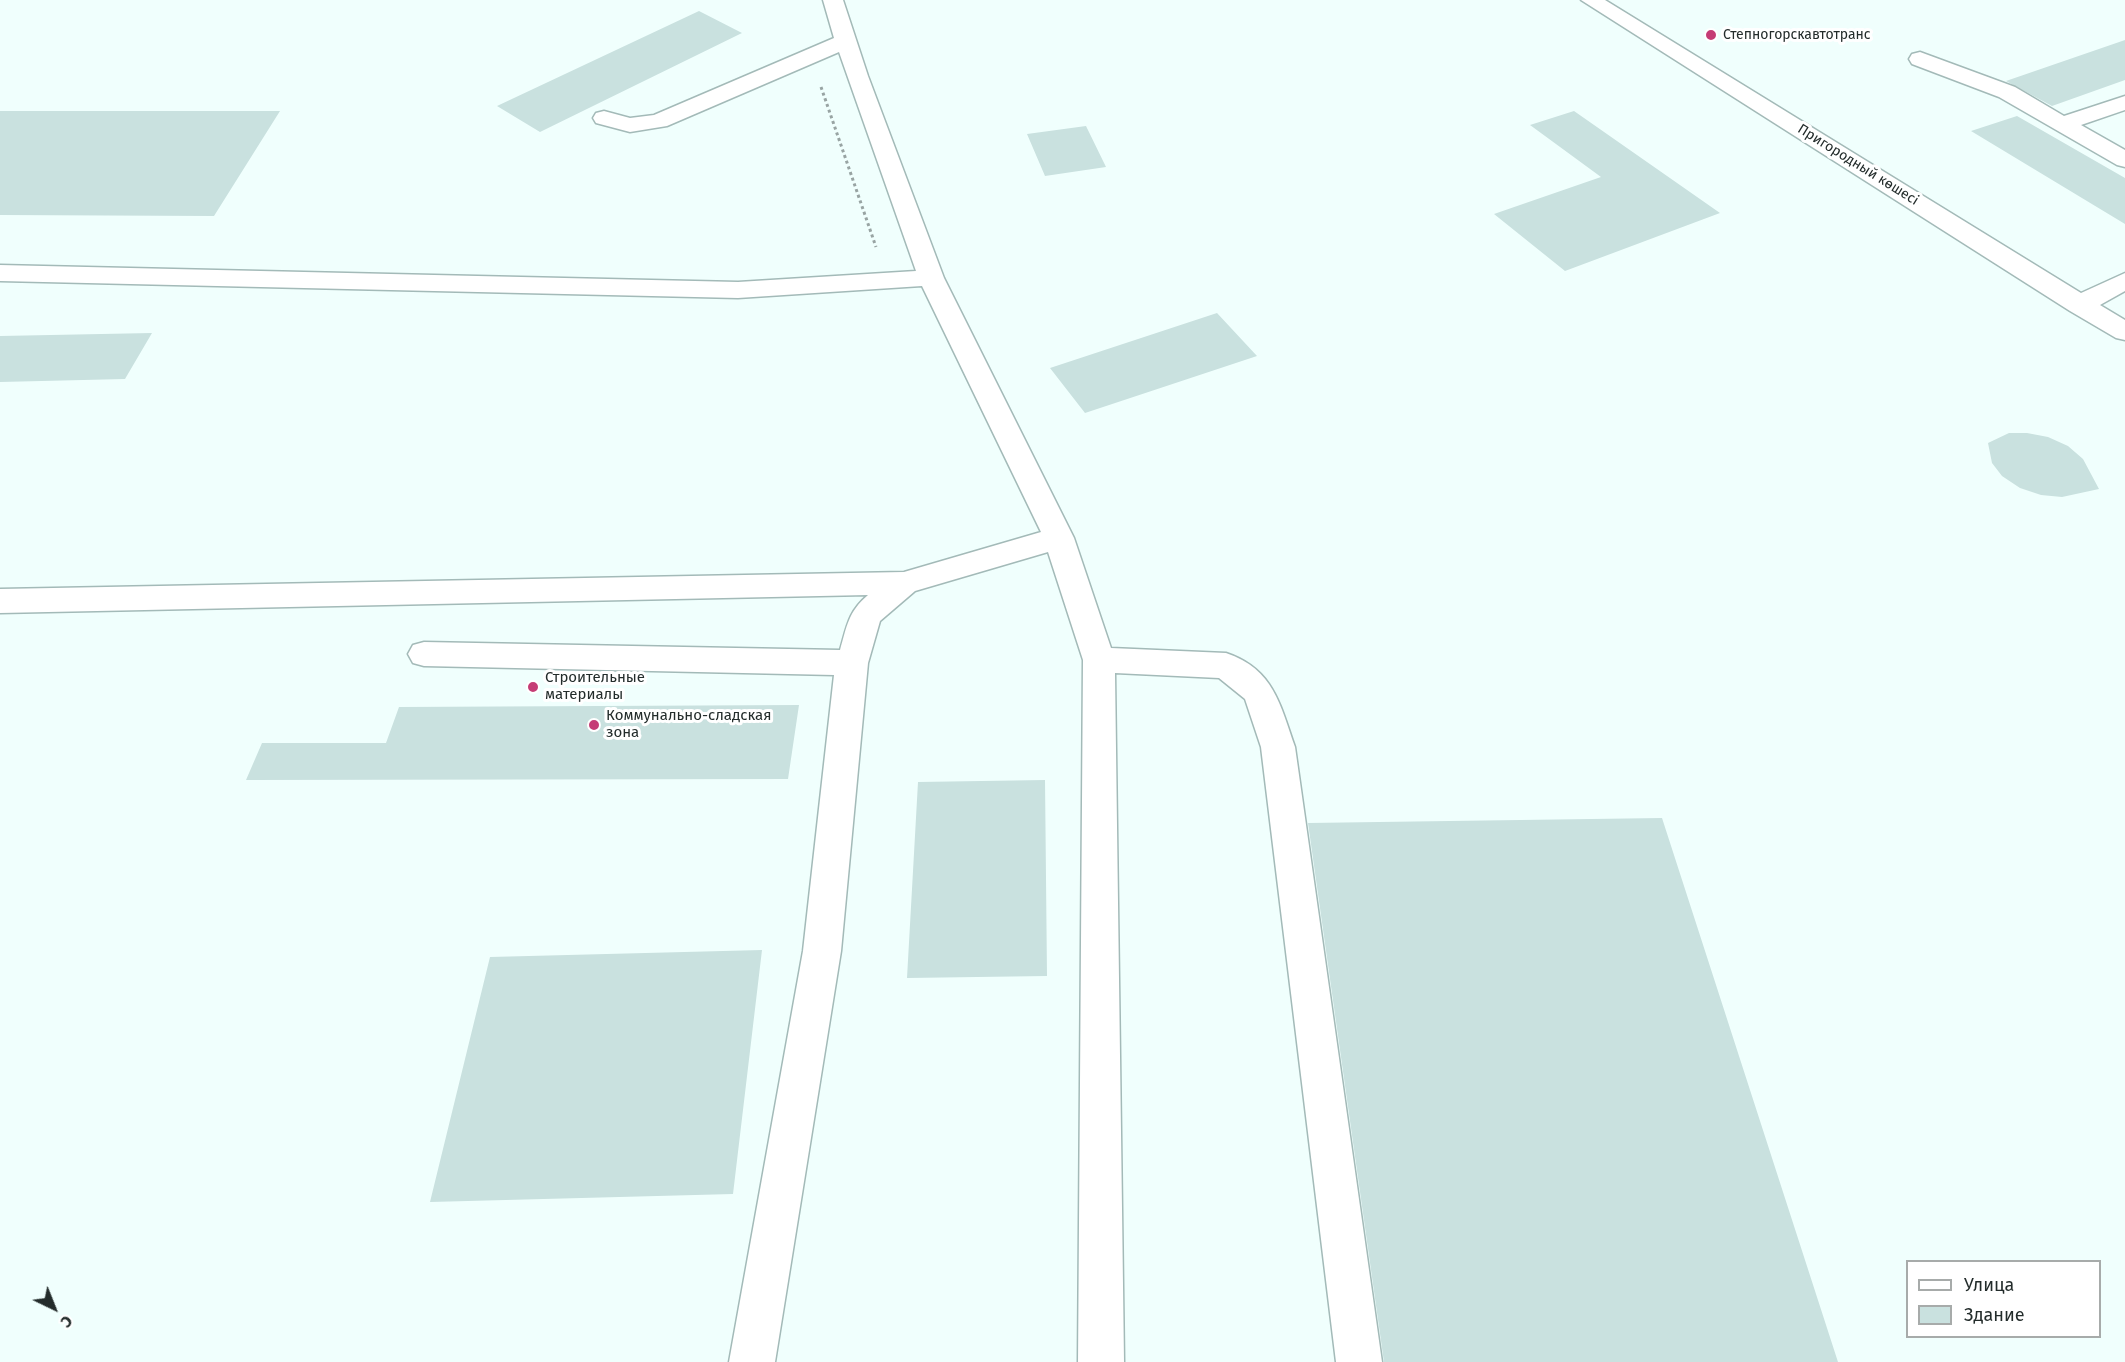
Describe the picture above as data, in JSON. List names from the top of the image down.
{
  "streets": {
    "street": ["Пригородный көшесі"]
  },
  "places": ["Степногорскавтотранс", "Строительные материалы", "Коммунально-сладская зона"],
  "legend": ["Улица", "Здание"],
  "north": "bottom right"
}
